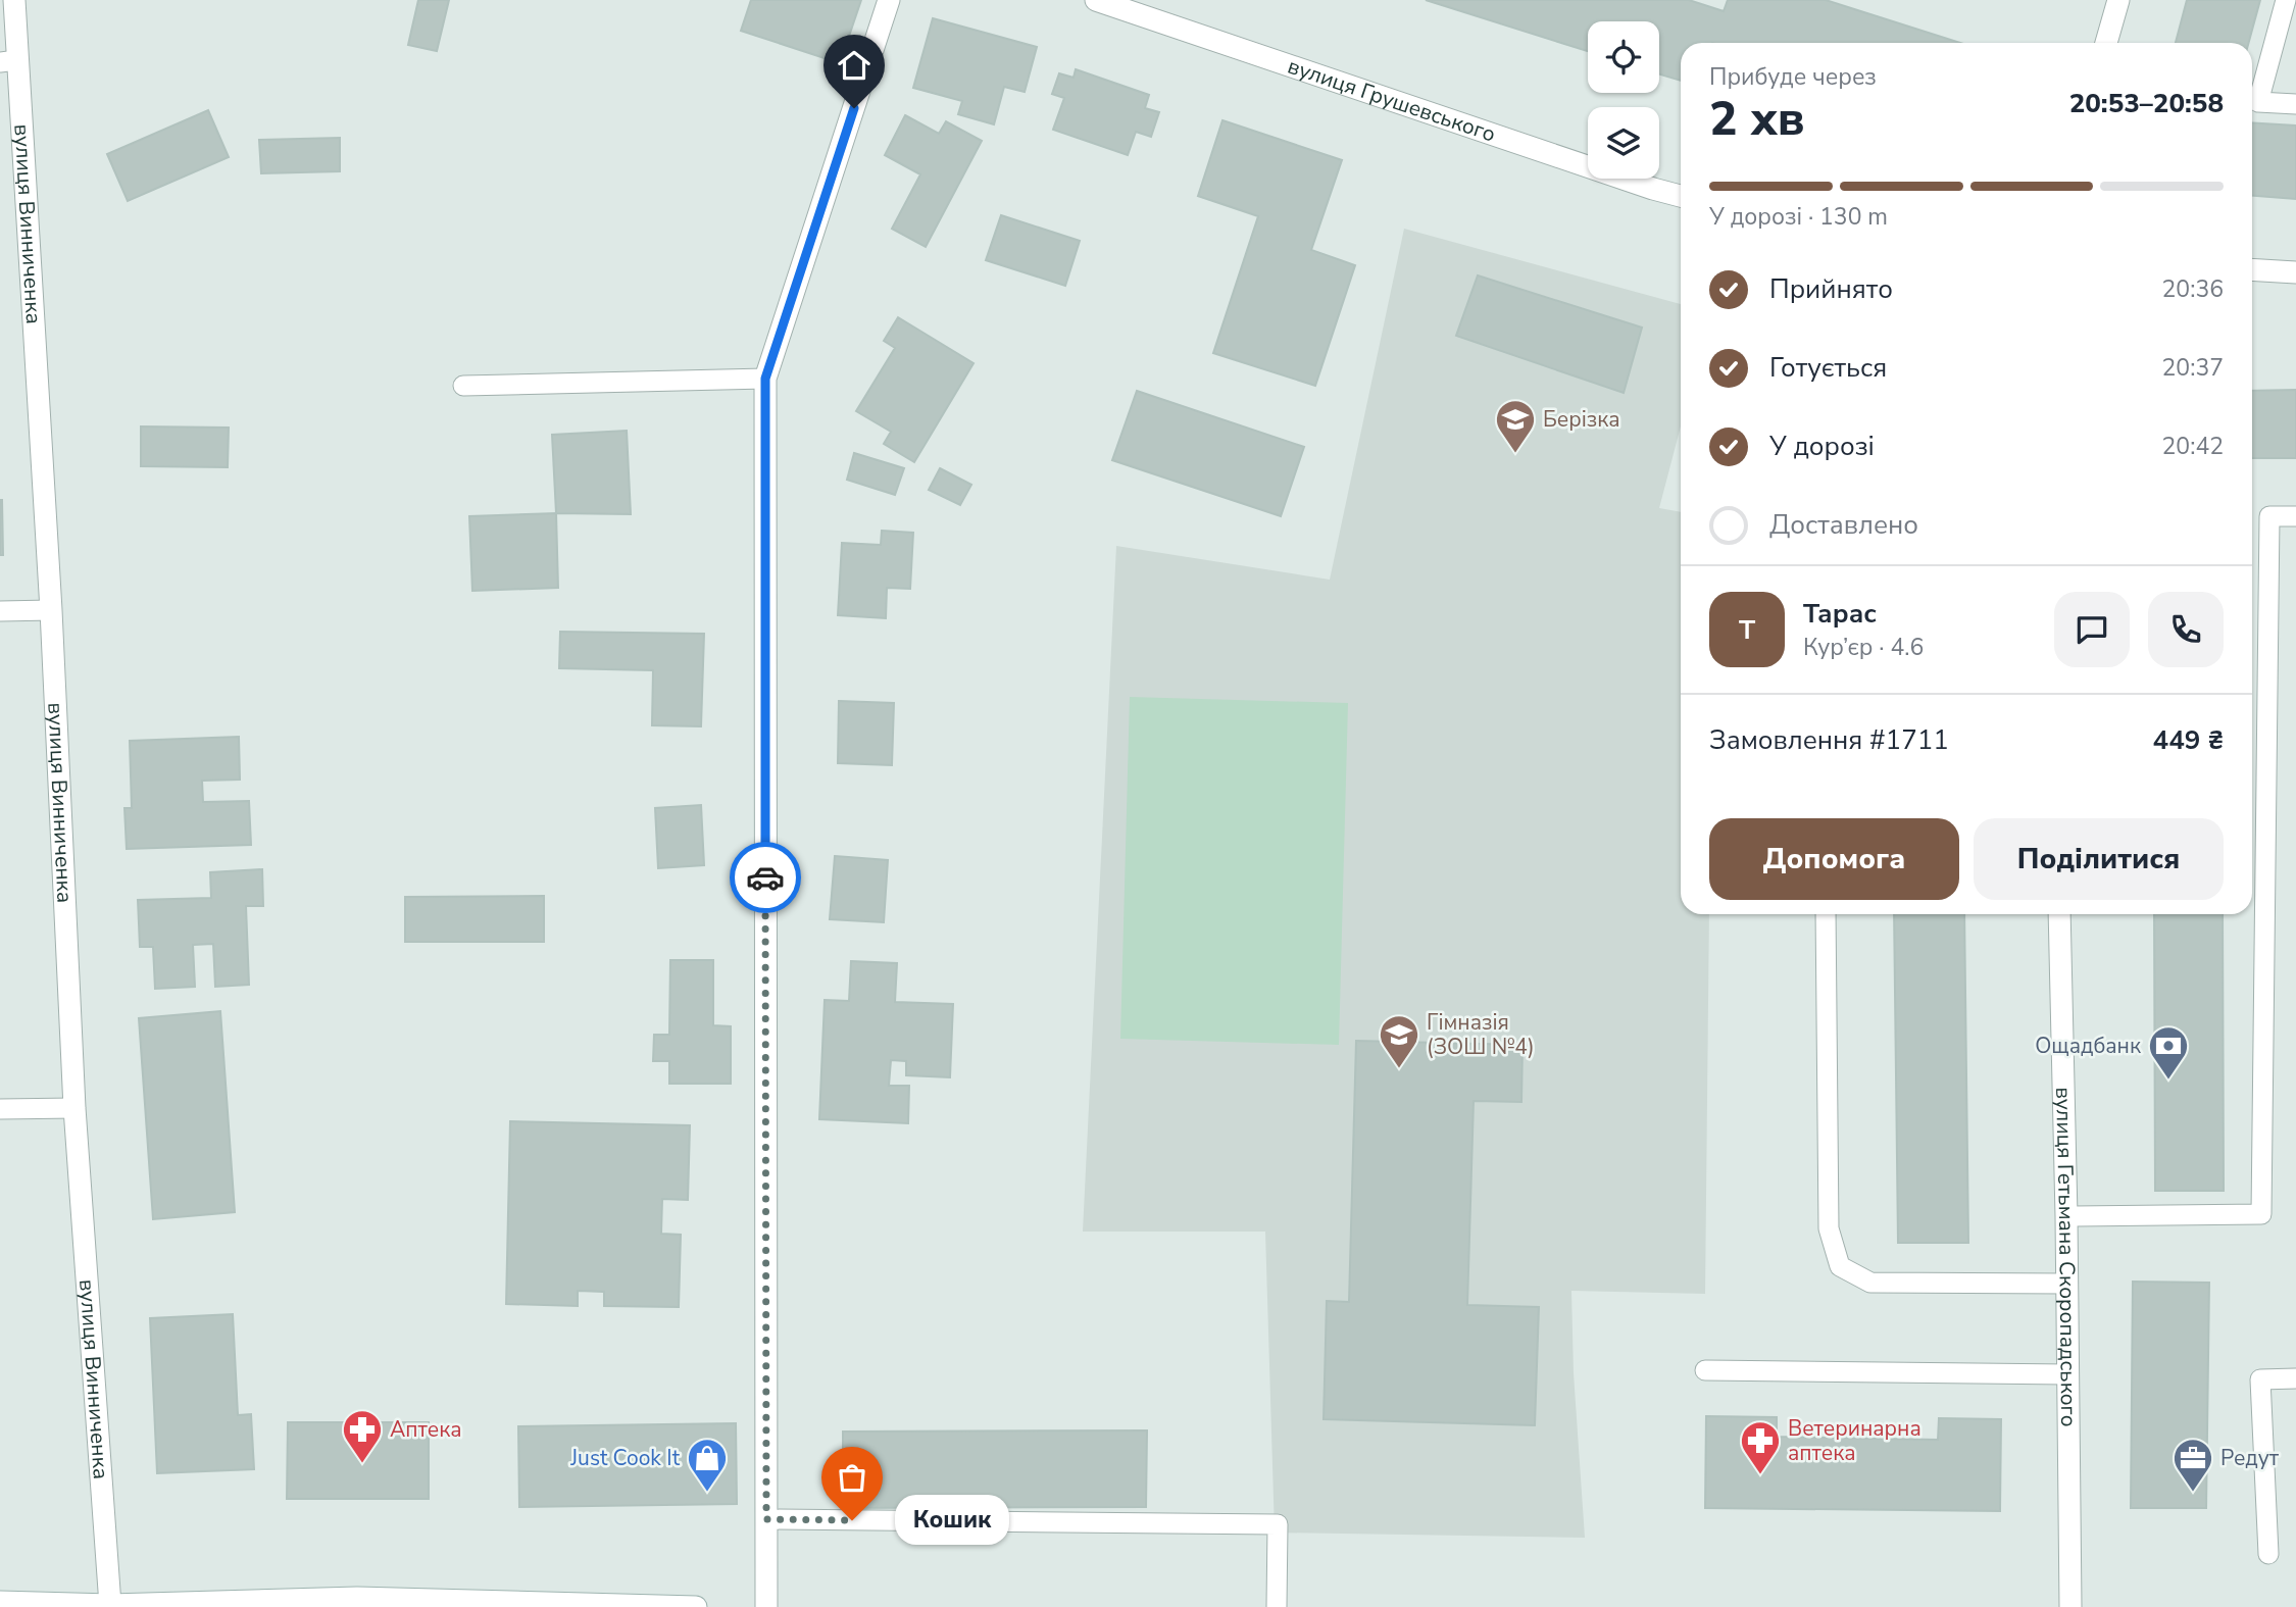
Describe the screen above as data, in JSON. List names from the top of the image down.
{
  "streets": {
    "street": ["вулиця Грушевського", "вулиця Винниченка", "вулиця Гетьмана Скоропадського"]
  },
  "places": {
    "school or university": ["Берізка", "Гімназія (ЗОШ №4)"],
    "bank": ["Ощадбанк"],
    "pharmacy": ["Аптека", "Ветеринарна аптека"],
    "shop": ["Just Cook It"],
    "office": ["Редут"],
    "other": ["Кошик"]
  },
  "page": {
    "heading": ["2 хв", "Прибуде через", "20:53–20:58"],
    "panel": [
      "Тарас",
      "Кур’єр · 4.6",
      "Замовлення #1711",
      "449 ₴"
    ],
    "bar": "У дорозі · 130 m",
    "list": [
      ["Прийнято", "20:36"],
      ["Готується", "20:37"],
      ["У дорозі", "20:42"],
      "Доставлено"
    ],
    "round": "Т",
    "buttons": ["Допомога", "Поділитися"],
    "bubble": "Кошик"
  }
}
